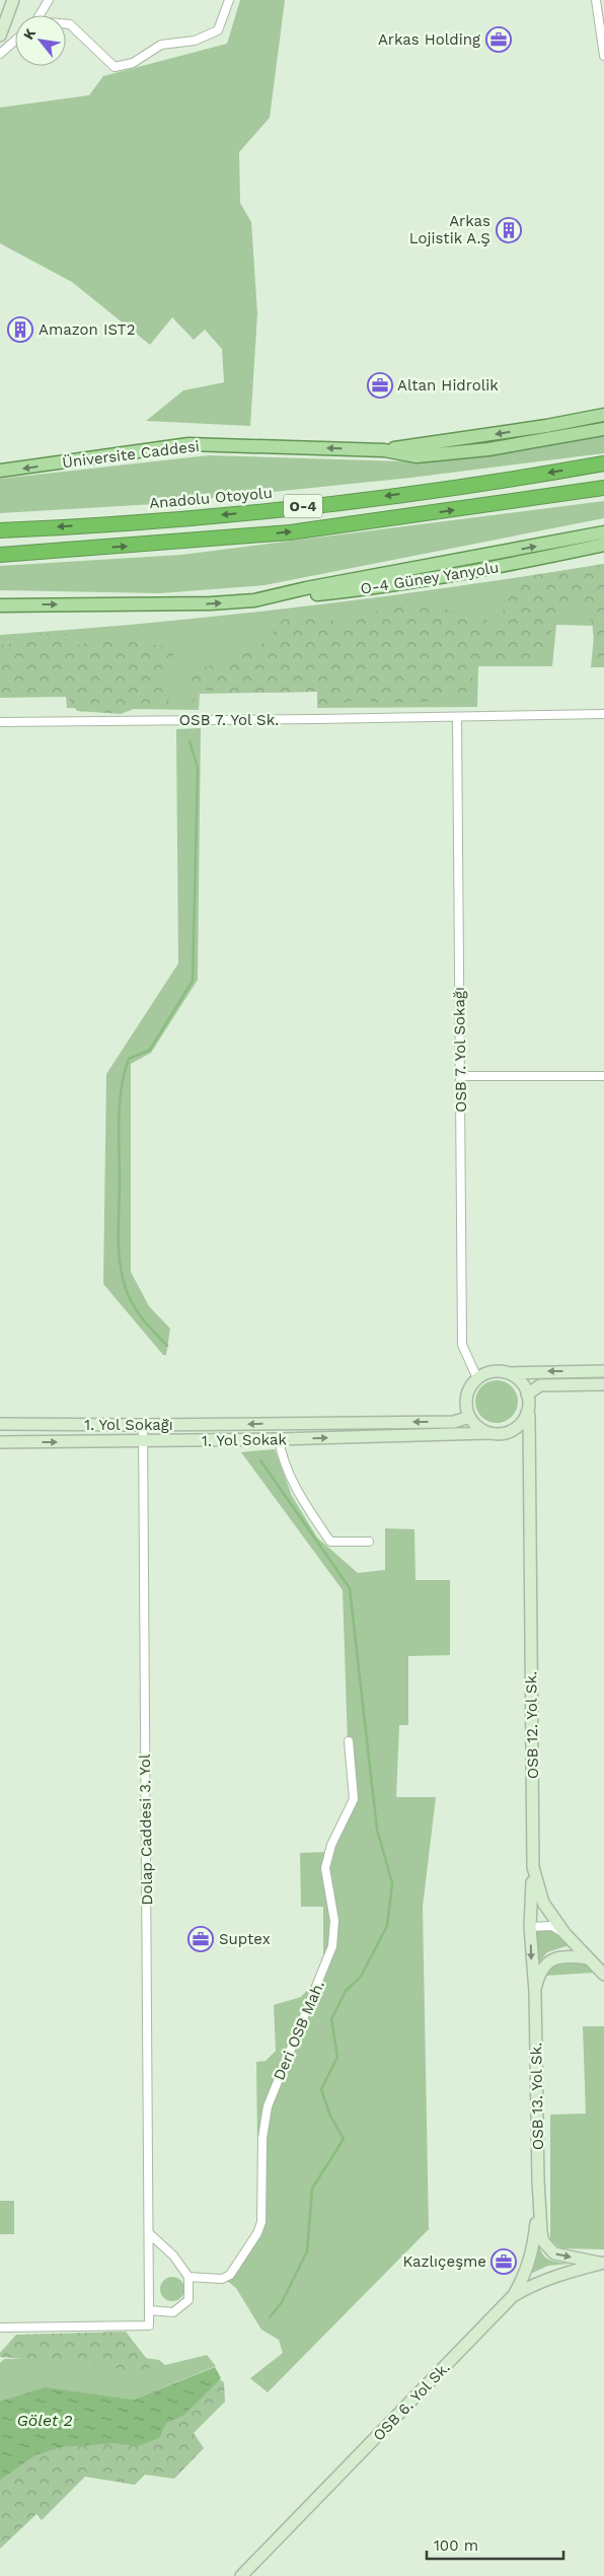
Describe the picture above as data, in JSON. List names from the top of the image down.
{
  "streets": {
    "highway": ["Anadolu Otoyolu", "O-4"],
    "main road": ["Üniversite Caddesi", "O-4 Güney Yanyolu"],
    "street": [
      "OSB 7. Yol Sk.",
      "OSB 7. Yol Sokağı",
      "1. Yol Sokağı",
      "1. Yol Sokak",
      "OSB 12. Yol Sk.",
      "Dolap Caddesi 3. Yol",
      "Deri OSB Mah.",
      "OSB 13. Yol Sk.",
      "OSB 6. Yol Sk."
    ]
  },
  "crossings": [
    ["OSB 7. Yol Sk.", "OSB 7. Yol Sokağı"],
    ["OSB 7. Yol Sokağı", "1. Yol Sokağı"],
    ["OSB 7. Yol Sokağı", "1. Yol Sokak"],
    ["OSB 7. Yol Sokağı", "OSB 12. Yol Sk."],
    ["1. Yol Sokağı", "1. Yol Sokak"],
    ["1. Yol Sokağı", "OSB 12. Yol Sk."],
    ["1. Yol Sokağı", "Dolap Caddesi 3. Yol"],
    ["1. Yol Sokak", "OSB 12. Yol Sk."],
    ["1. Yol Sokak", "Dolap Caddesi 3. Yol"],
    ["OSB 12. Yol Sk.", "OSB 13. Yol Sk."]
  ],
  "one_way": ["Üniversite Caddesi", "1. Yol Sokağı", "1. Yol Sokak"],
  "water": ["Gölet 2"],
  "places": {
    "office": [
      "Arkas Holding",
      "Altan Hidrolik",
      "Suptex",
      "Kazlıçeşme"
    ],
    "building": ["Arkas Lojistik A.Ş", "Amazon IST2"]
  },
  "scale_bar": "100 m",
  "north": "top left"
}
